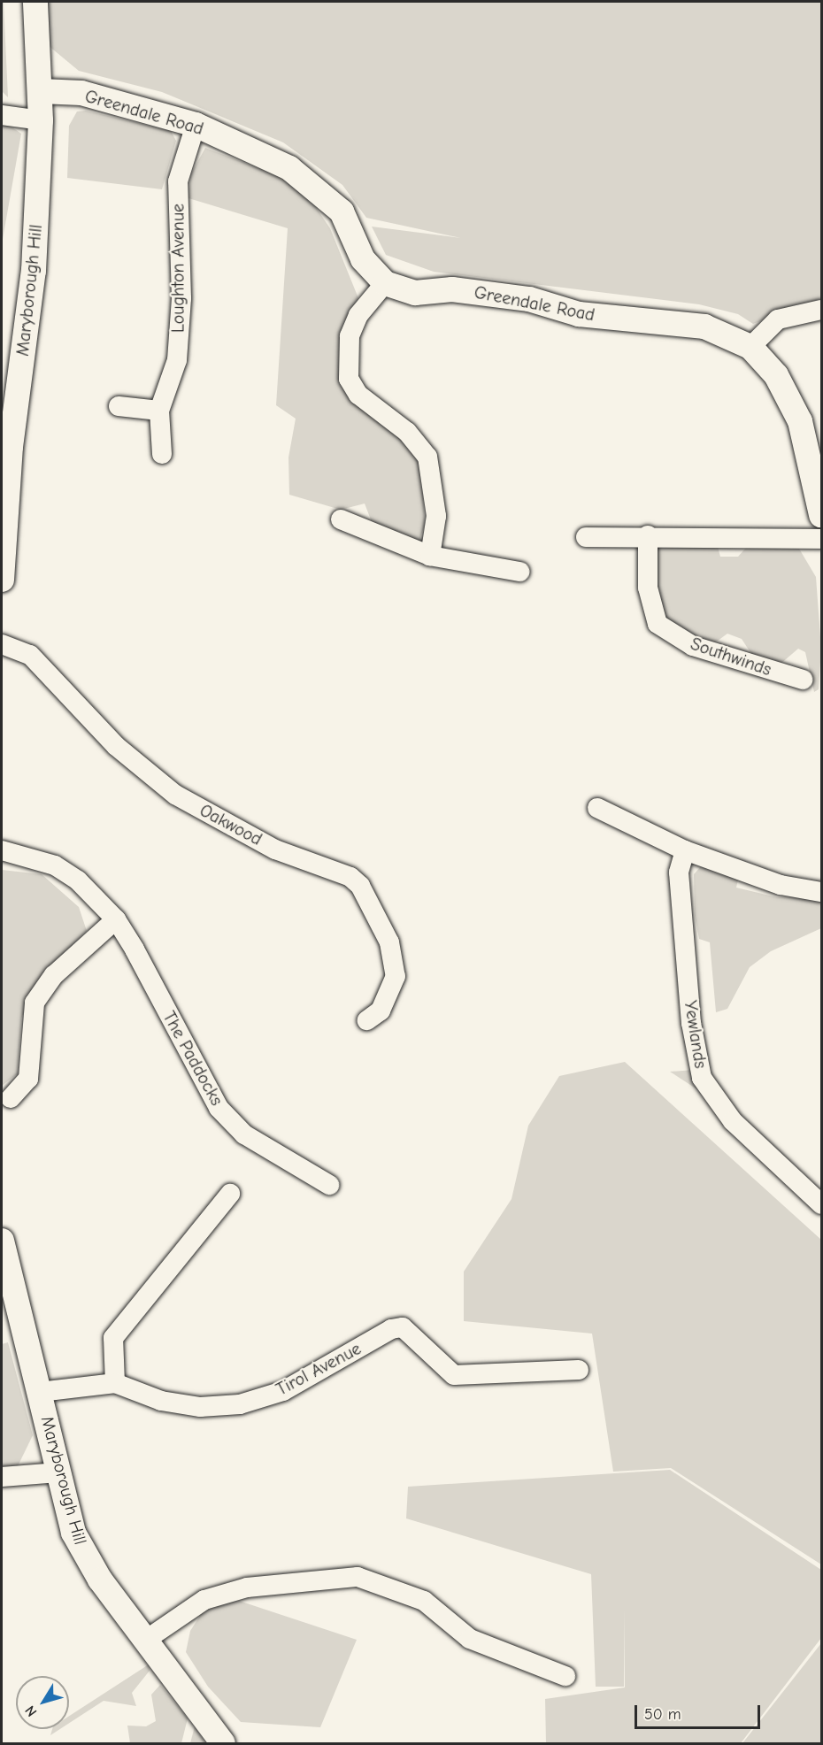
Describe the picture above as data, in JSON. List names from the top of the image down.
{
  "streets": {
    "street": [
      "Greendale Road",
      "Loughton Avenue",
      "Maryborough Hill",
      "Southwinds",
      "Oakwood",
      "Yewlands",
      "The Paddocks",
      "Tirol Avenue"
    ]
  },
  "crossings": [
    ["Greendale Road", "Loughton Avenue"],
    ["Greendale Road", "Maryborough Hill"],
    ["Maryborough Hill", "Tirol Avenue"]
  ],
  "scale_bar": "50 m",
  "north": "bottom left"
}
